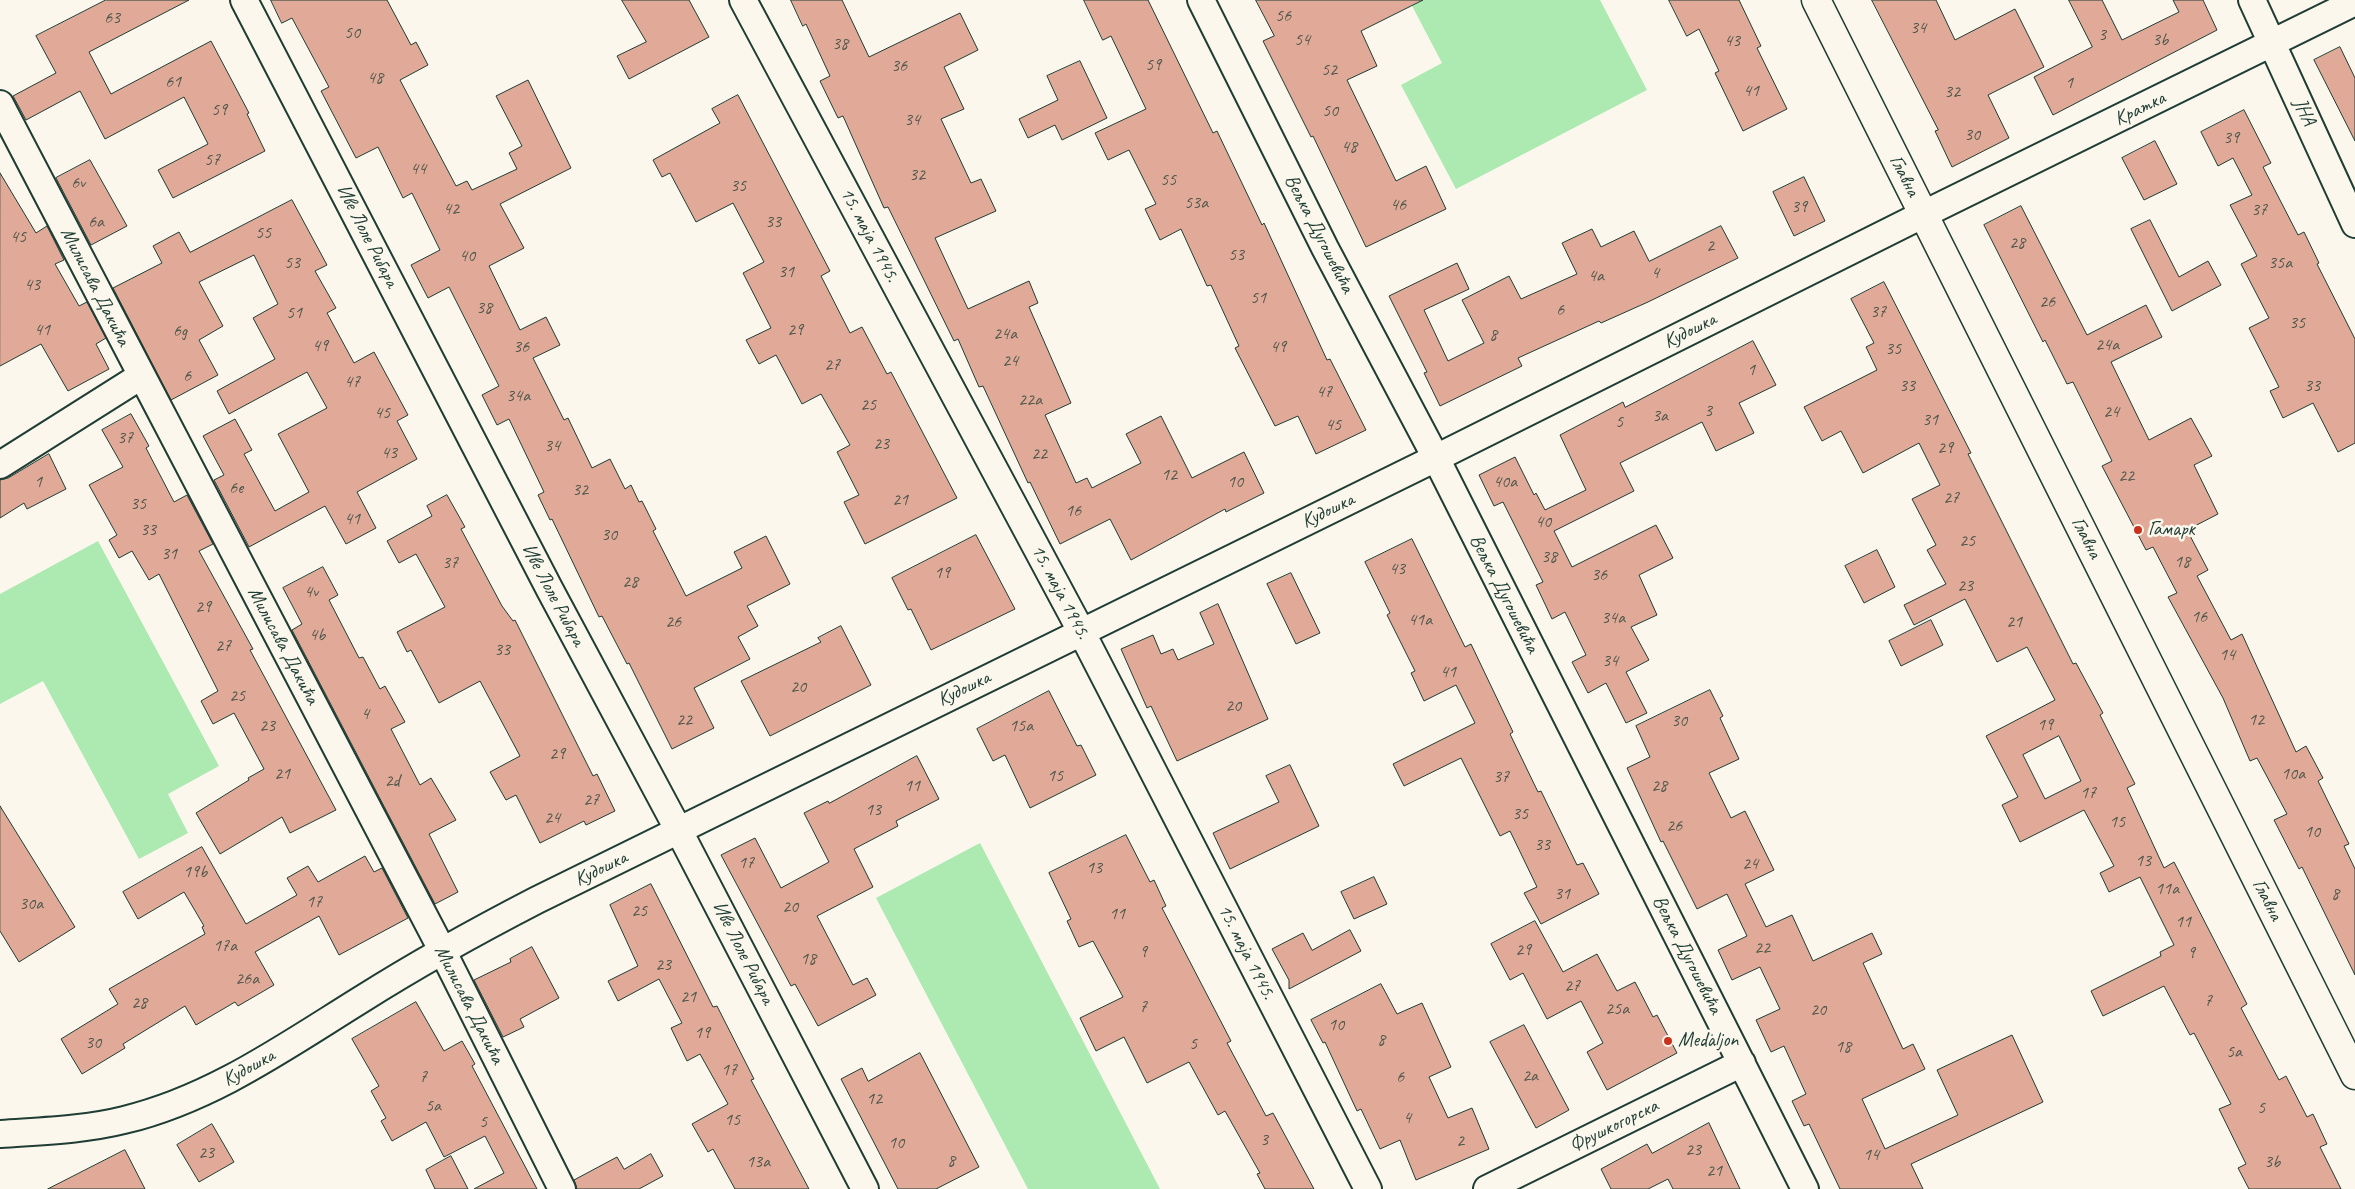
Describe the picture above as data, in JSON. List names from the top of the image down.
{
  "streets": {
    "main road": ["Главна"],
    "street": [
      "Кратка",
      "ЈНА",
      "Вељка Дугошевића",
      "15. маја 1945.",
      "Иве Лоле Рибара",
      "Милисава Дакића",
      "Кудошка",
      "Фрушкогорска"
    ]
  },
  "crossings": [
    ["Кратка", "ЈНА"],
    ["Кратка", "Главна"],
    ["Кратка", "Кудошка"],
    ["Главна", "Кудошка"],
    ["Вељка Дугошевића", "Кудошка"],
    ["Вељка Дугошевића", "Фрушкогорска"],
    ["15. маја 1945.", "Кудошка"],
    ["Иве Лоле Рибара", "Кудошка"],
    ["Милисава Дакића", "Кудошка"]
  ],
  "places": ["Гамарк", "Medaljon"],
  "house_numbers": [
    "56",
    "63",
    "34",
    "50",
    "3",
    "54",
    "3b",
    "43",
    "38",
    "59",
    "36",
    "52",
    "48",
    "61",
    "1",
    "41",
    "32",
    "59",
    "50",
    "34",
    "30",
    "39",
    "48",
    "57",
    "44",
    "32",
    "55",
    "6v",
    "35",
    "53a",
    "46",
    "39",
    "42",
    "37",
    "6a",
    "33",
    "55",
    "45",
    "28",
    "2",
    "53",
    "40",
    "53",
    "35a",
    "31",
    "4",
    "4a",
    "43",
    "51",
    "26",
    "38",
    "6",
    "37",
    "51",
    "35",
    "41",
    "29",
    "6g",
    "24a",
    "8",
    "24a",
    "49",
    "36",
    "49",
    "35",
    "24",
    "27",
    "1",
    "6",
    "47",
    "33",
    "33",
    "47",
    "34a",
    "22a",
    "25",
    "3",
    "24",
    "45",
    "3a",
    "31",
    "5",
    "45",
    "37",
    "23",
    "34",
    "29",
    "43",
    "22",
    "12",
    "22",
    "1",
    "10",
    "40a",
    "6e",
    "32",
    "27",
    "21",
    "35",
    "16",
    "41",
    "40",
    "33",
    "30",
    "25",
    "31",
    "38",
    "18",
    "37",
    "43",
    "19",
    "36",
    "28",
    "23",
    "4v",
    "29",
    "16",
    "34a",
    "41a",
    "26",
    "21",
    "4b",
    "27",
    "33",
    "14",
    "34",
    "41",
    "20",
    "25",
    "20",
    "4",
    "22",
    "12",
    "30",
    "19",
    "23",
    "15a",
    "29",
    "21",
    "10a",
    "15",
    "37",
    "2d",
    "11",
    "28",
    "17",
    "27",
    "13",
    "35",
    "24",
    "15",
    "26",
    "10",
    "33",
    "13",
    "17",
    "24",
    "13",
    "19b",
    "11a",
    "31",
    "8",
    "17",
    "30a",
    "20",
    "25",
    "11",
    "11",
    "17a",
    "22",
    "29",
    "9",
    "9",
    "18",
    "23",
    "26a",
    "27",
    "21",
    "7",
    "28",
    "7",
    "25a",
    "20",
    "10",
    "19",
    "8",
    "30",
    "5",
    "18",
    "5a",
    "17",
    "2a",
    "7",
    "6",
    "12",
    "5a",
    "5",
    "4",
    "15",
    "5",
    "3",
    "2",
    "10",
    "23",
    "23",
    "14",
    "8",
    "13a",
    "3b",
    "21"
  ]
}
